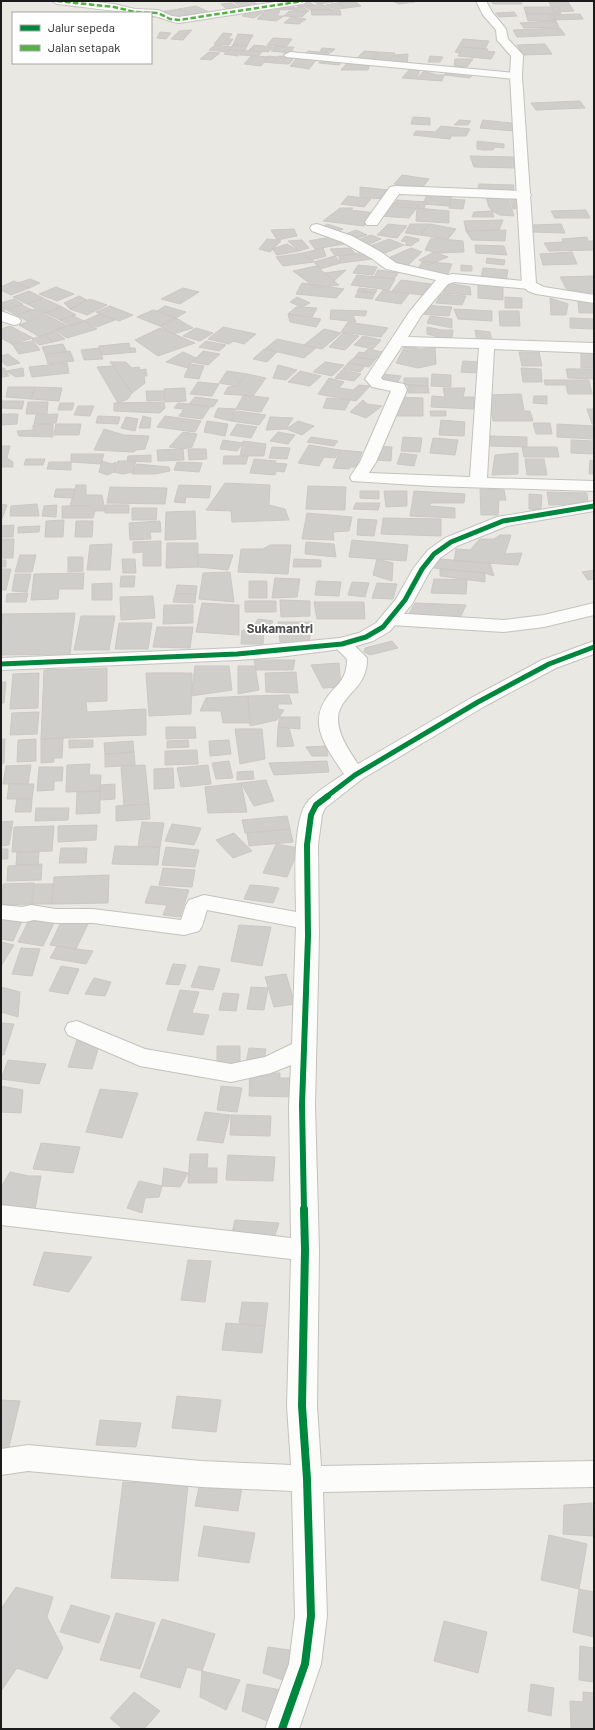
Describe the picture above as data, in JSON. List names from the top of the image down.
{
  "districts": ["Sukamantri"],
  "legend": ["Jalur sepeda", "Jalan setapak"]
}
